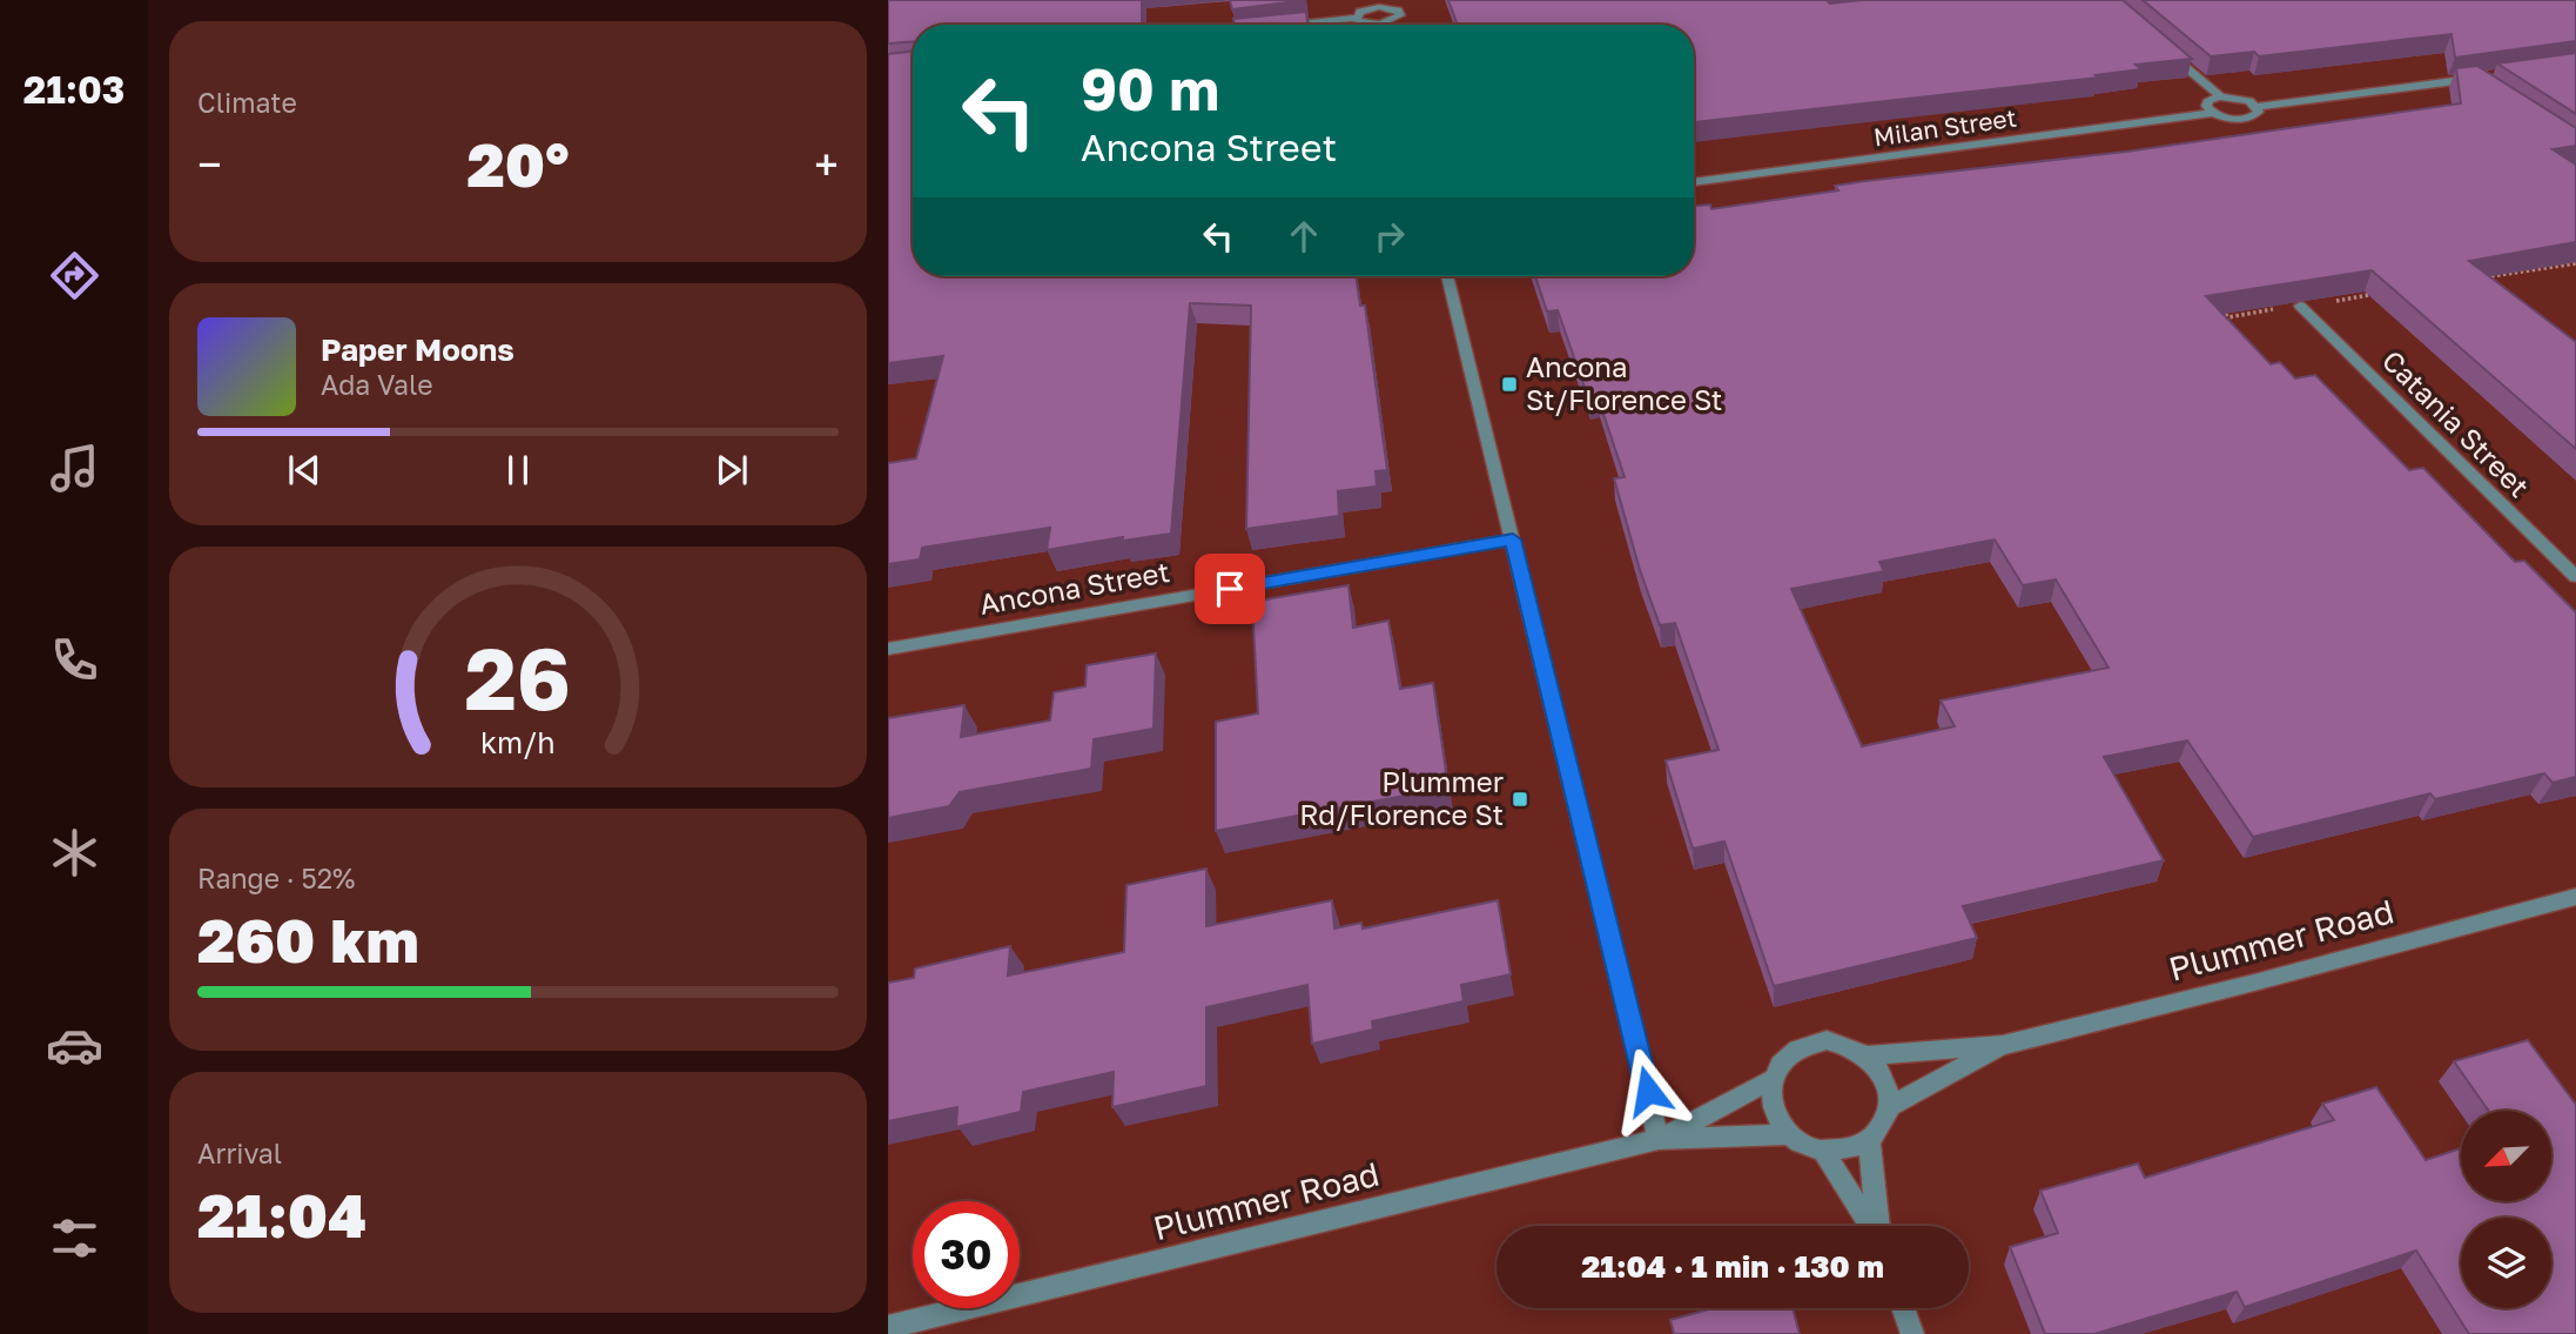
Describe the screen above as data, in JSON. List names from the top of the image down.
{
  "streets": {
    "street": [
      "Milan Street",
      "Catania Street",
      "Ancona Street",
      "Plummer Road"
    ]
  },
  "places": {
    "transit": ["Ancona St/Florence St", "Plummer Rd/Florence St"]
  },
  "north": "bottom left",
  "page": {
    "tabs": "21:03",
    "tile": [
      "Climate",
      ["Range · 52%", "260 km"],
      ["Arrival", "21:04"]
    ],
    "turn": ["90 m", "Ancona Street"],
    "heat": ["−", "20°", "+"],
    "song": ["Paper Moons", "Ada Vale"],
    "limit": "30",
    "trip": "21:04 · 1 min · 130 m",
    "gauge": ["26", "km/h"]
  }
}
